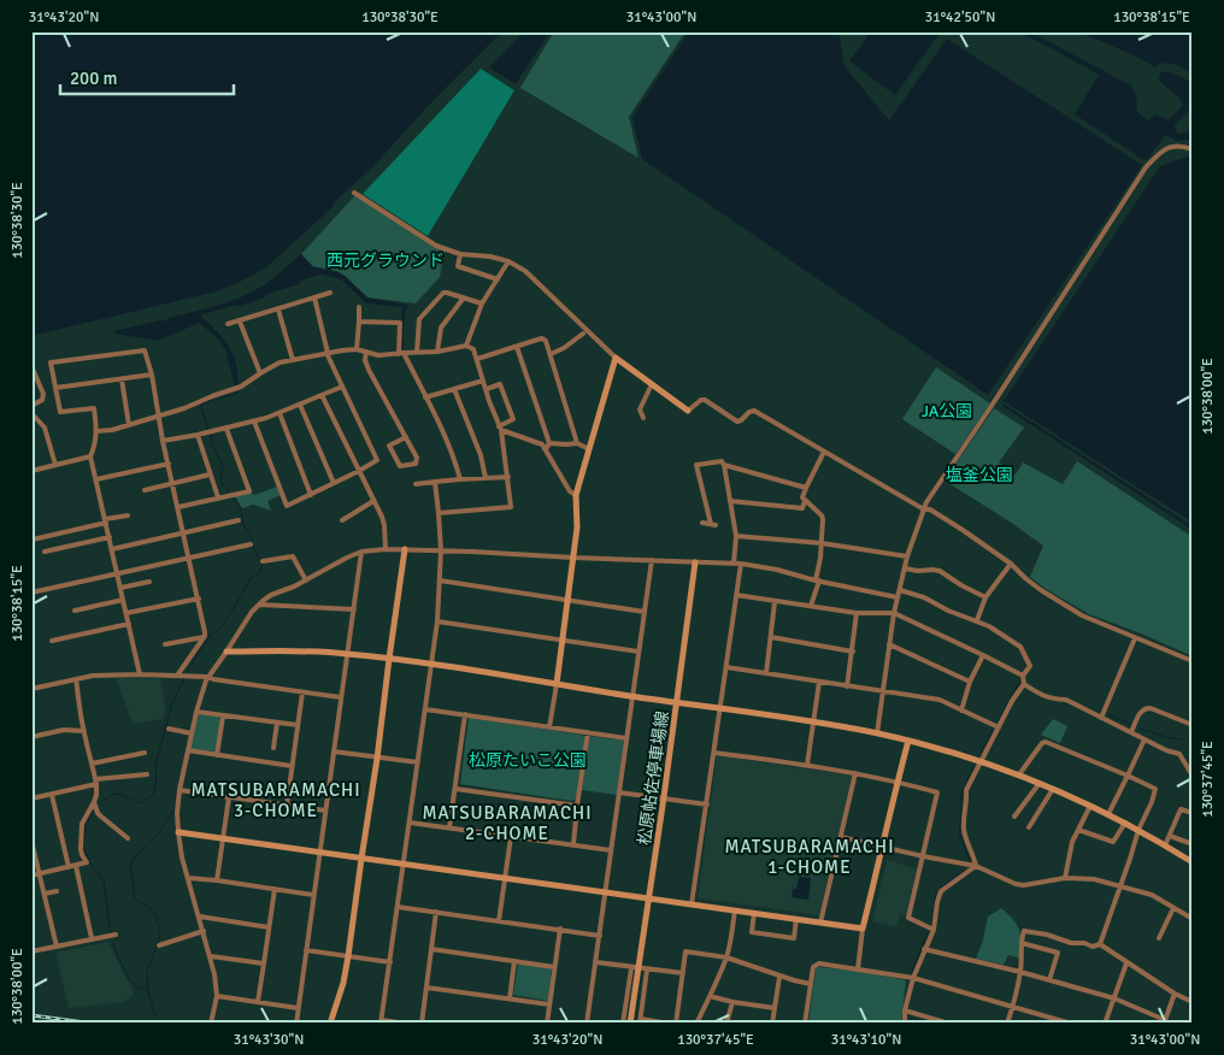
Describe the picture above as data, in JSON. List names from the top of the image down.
{
  "streets": {
    "street": ["松原帖佐停車場線"]
  },
  "districts": ["MATSUBARAMACHI 3-CHOME", "MATSUBARAMACHI 2-CHOME", "MATSUBARAMACHI 1-CHOME"],
  "parks": [
    "西元グラウンド",
    "JA公園",
    "塩釜公園",
    "松原たいこ公園"
  ],
  "scale_bar": "200 m",
  "coordinates": [
    "31°43'20\"N",
    "130°38'30\"E",
    "31°43'00\"N",
    "31°42'50\"N",
    "130°38'15\"E",
    "130°38'00\"E",
    "130°37'45\"E",
    "31°43'30\"N",
    "31°43'10\"N"
  ]
}
